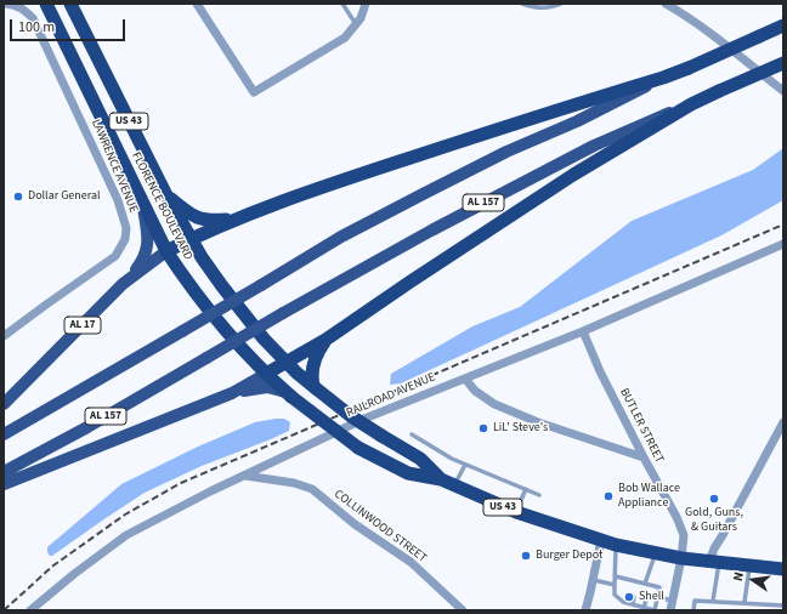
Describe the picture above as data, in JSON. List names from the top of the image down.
{
  "streets": {
    "highway": [
      "US 43",
      "AL 157",
      "FLORENCE BOULEVARD",
      "AL 17"
    ],
    "street": [
      "LAWRENCE AVENUE",
      "RAILROAD AVENUE",
      "BUTLER STREET",
      "COLLINWOOD STREET"
    ]
  },
  "crossings": [
    ["FLORENCE BOULEVARD", "AL 17"],
    ["FLORENCE BOULEVARD", "BUTLER STREET"],
    ["RAILROAD AVENUE", "BUTLER STREET"],
    ["RAILROAD AVENUE", "COLLINWOOD STREET"]
  ],
  "places": [
    "Dollar General",
    "LiL' Steve's",
    "Bob Wallace Appliance",
    "Gold, Guns, & Guitars",
    "Burger Depot",
    "Shell"
  ],
  "scale_bar": "100 m",
  "north": "left"
}
